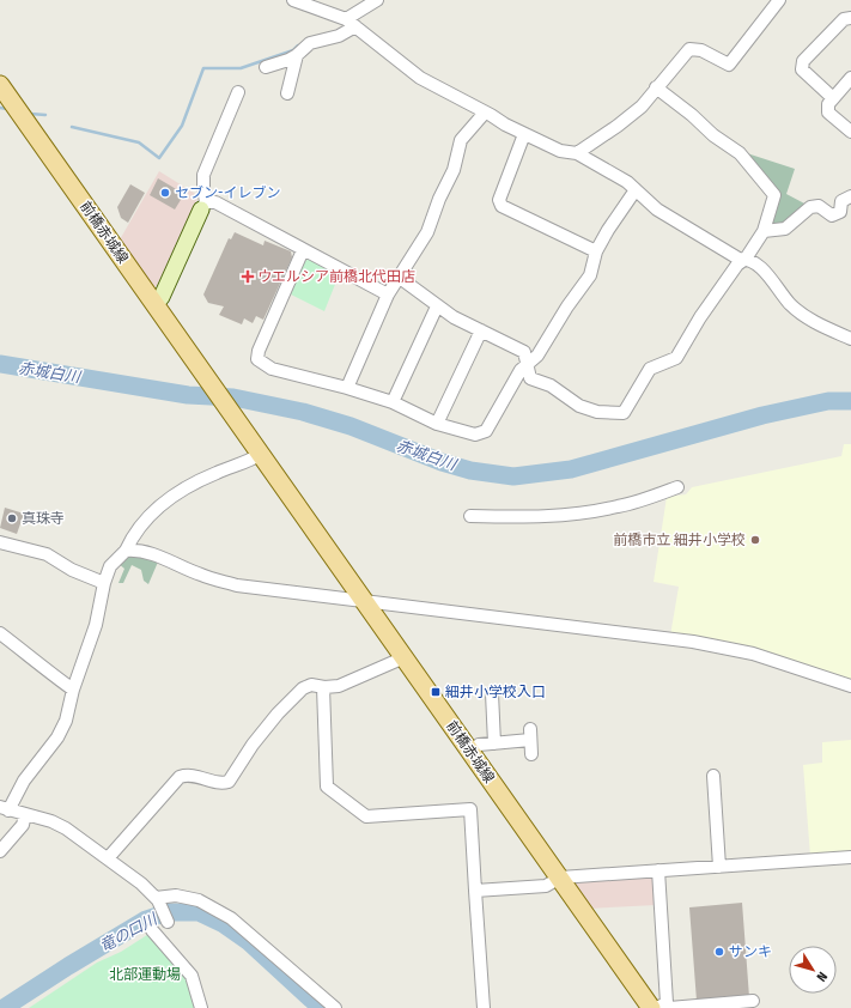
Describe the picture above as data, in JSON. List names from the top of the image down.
{
  "streets": {
    "main road": ["前橋赤城線"]
  },
  "water": ["赤城白川", "竜の口川"],
  "parks": ["北部運動場"],
  "places": {
    "other": [
      "セブン-イレブン",
      "真珠寺",
      "前橋市立 細井小学校",
      "サンキ"
    ],
    "health": ["ウエルシア前橋北代田店"],
    "transit": ["細井小学校入口"]
  },
  "north": "bottom right"
}
